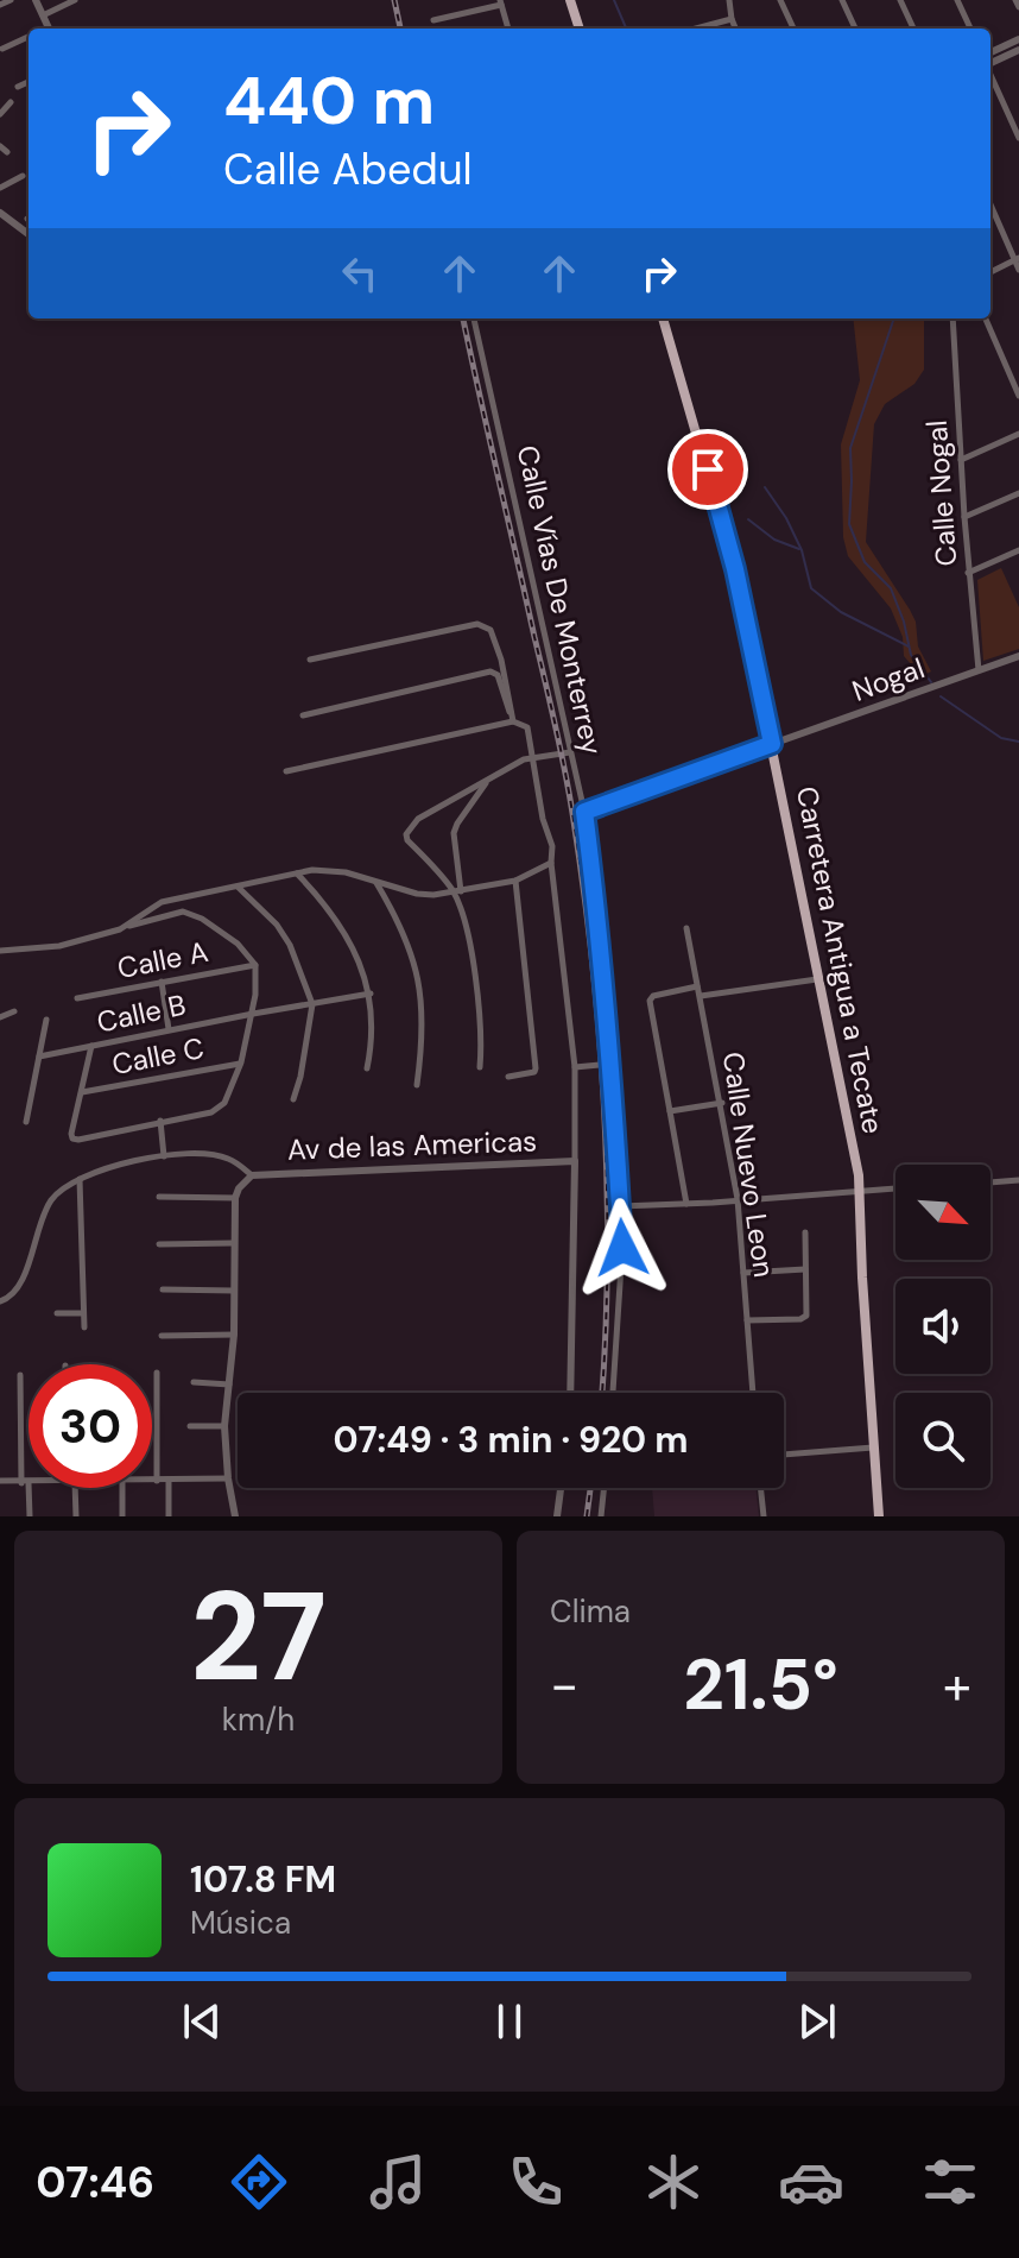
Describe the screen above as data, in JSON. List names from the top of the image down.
{
  "streets": {
    "main road": ["Carretera Antigua a Tecate"],
    "street": [
      "Calle Nogal",
      "Calle Vías De Monterrey",
      "Nogal",
      "Calle A",
      "Calle B",
      "Calle C",
      "Av de las Americas",
      "Calle Nuevo Leon"
    ]
  },
  "crossings": [
    ["Calle Nogal", "Nogal"],
    ["Nogal", "Carretera Antigua a Tecate"]
  ],
  "north": "bottom right",
  "page": {
    "turn": ["440 m", "Calle Abedul"],
    "limit": "30",
    "trip": "07:49 · 3 min · 920 m",
    "tile": [
      ["27", "km/h"],
      "Clima"
    ],
    "heat": ["−", "21.5°", "+"],
    "song": ["107.8 FM", "Música"],
    "tabs": "07:46"
  }
}
